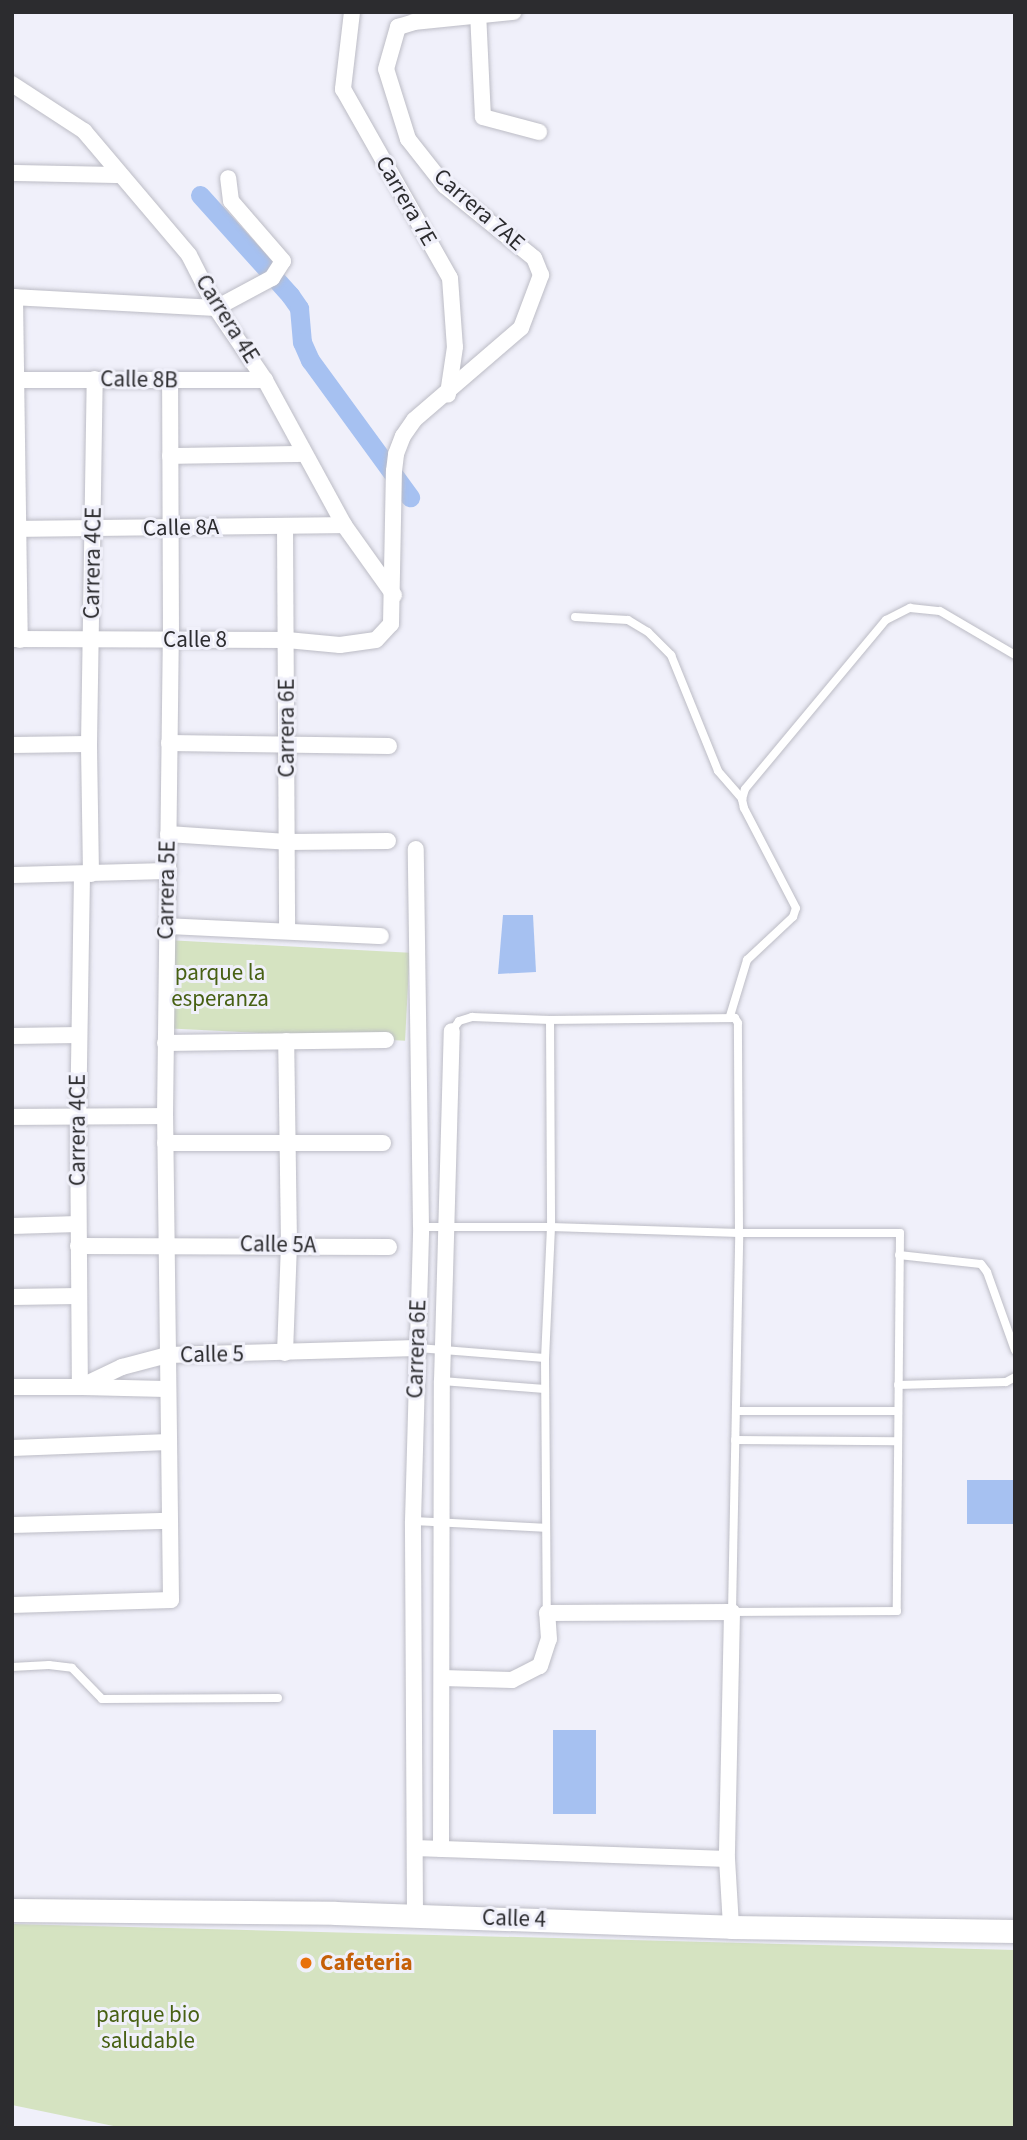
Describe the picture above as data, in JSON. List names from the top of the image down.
{
  "streets": {
    "street": [
      "Carrera 7E",
      "Carrera 7AE",
      "Carrera 4E",
      "Calle 8B",
      "Calle 8A",
      "Carrera 4CE",
      "Calle 8",
      "Carrera 6E",
      "Carrera 5E",
      "Calle 5A",
      "Calle 5",
      "Calle 4"
    ]
  },
  "crossings": [
    ["Carrera 7E", "Carrera 7AE"],
    ["Carrera 4E", "Calle 8B"],
    ["Carrera 4E", "Calle 8A"],
    ["Carrera 4E", "Calle 8"],
    ["Calle 8B", "Carrera 4CE"],
    ["Calle 8B", "Carrera 5E"],
    ["Calle 8A", "Carrera 4CE"],
    ["Calle 8A", "Carrera 6E"],
    ["Calle 8A", "Carrera 5E"],
    ["Carrera 4CE", "Calle 8"],
    ["Carrera 4CE", "Calle 5A"],
    ["Carrera 4CE", "Calle 5"],
    ["Calle 8", "Carrera 6E"],
    ["Calle 8", "Carrera 5E"],
    ["Carrera 6E", "Calle 5"],
    ["Carrera 6E", "Calle 4"],
    ["Carrera 5E", "Calle 5A"],
    ["Carrera 5E", "Calle 5"]
  ],
  "parks": ["parque la esperanza", "parque bio saludable"],
  "places": ["Cafeteria"]
}
